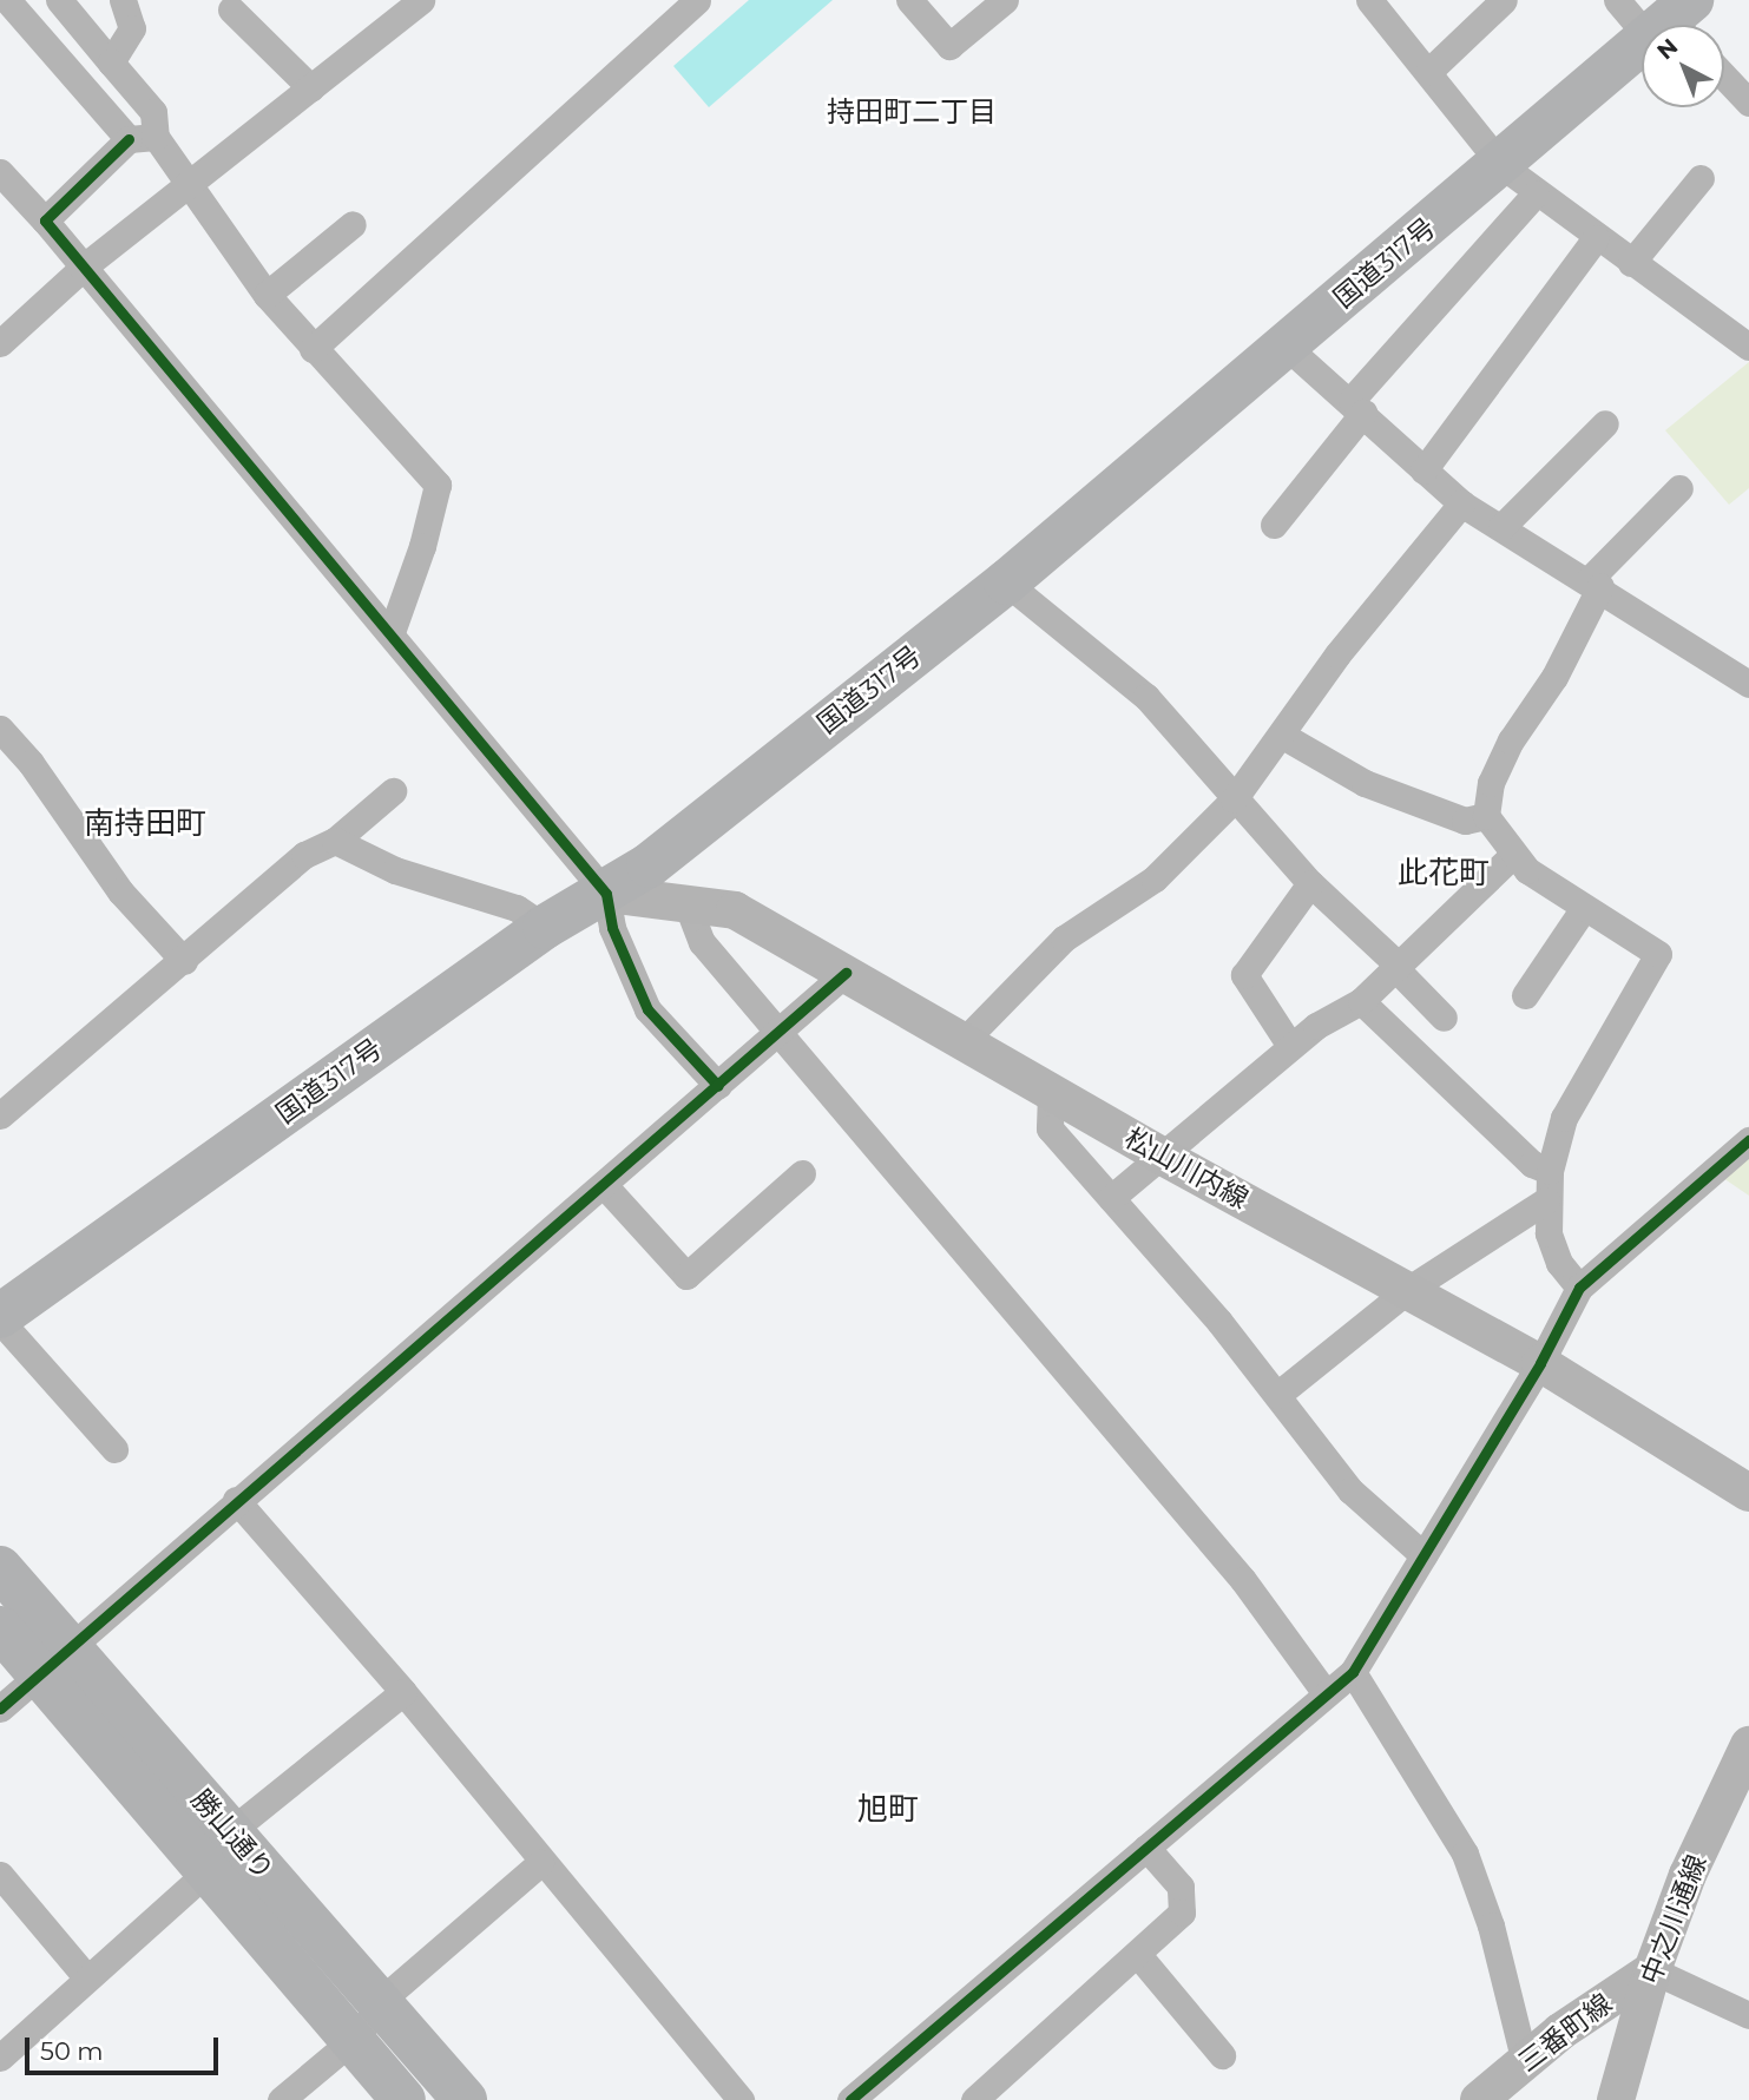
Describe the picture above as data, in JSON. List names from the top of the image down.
{
  "streets": {
    "highway": ["国道317号", "勝山通り"],
    "main road": ["松山川内線", "中之川通線", "三番町線"]
  },
  "crossings": [
    ["国道317号", "松山川内線"],
    ["中之川通線", "三番町線"]
  ],
  "districts": [
    "持田町二丁目",
    "南持田町",
    "此花町",
    "旭町"
  ],
  "scale_bar": "50 m",
  "north": "top left"
}
